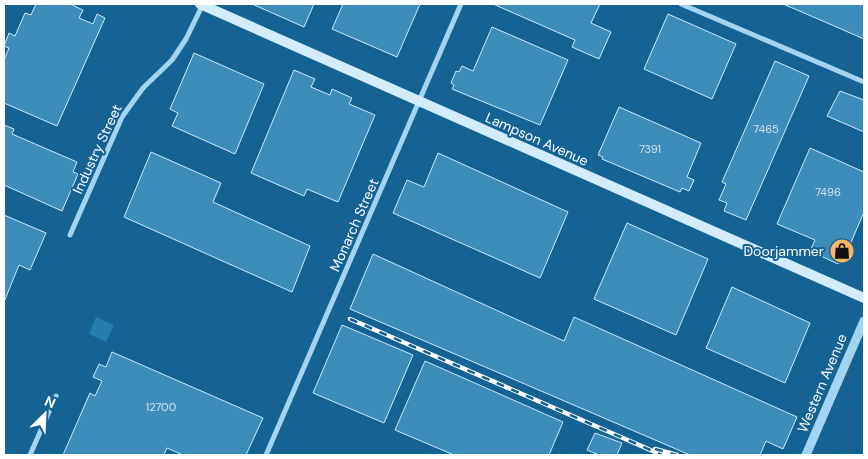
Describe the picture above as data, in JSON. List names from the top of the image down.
{
  "streets": {
    "main road": ["Lampson Avenue"],
    "street": ["Industry Street", "Monarch Street", "Western Avenue"]
  },
  "crossings": [
    ["Lampson Avenue", "Industry Street"],
    ["Lampson Avenue", "Monarch Street"]
  ],
  "places": {
    "shop": ["Doorjammer"]
  },
  "house_numbers": [
    "7465",
    "7391",
    "7496",
    "12700"
  ],
  "north": "top right"
}
